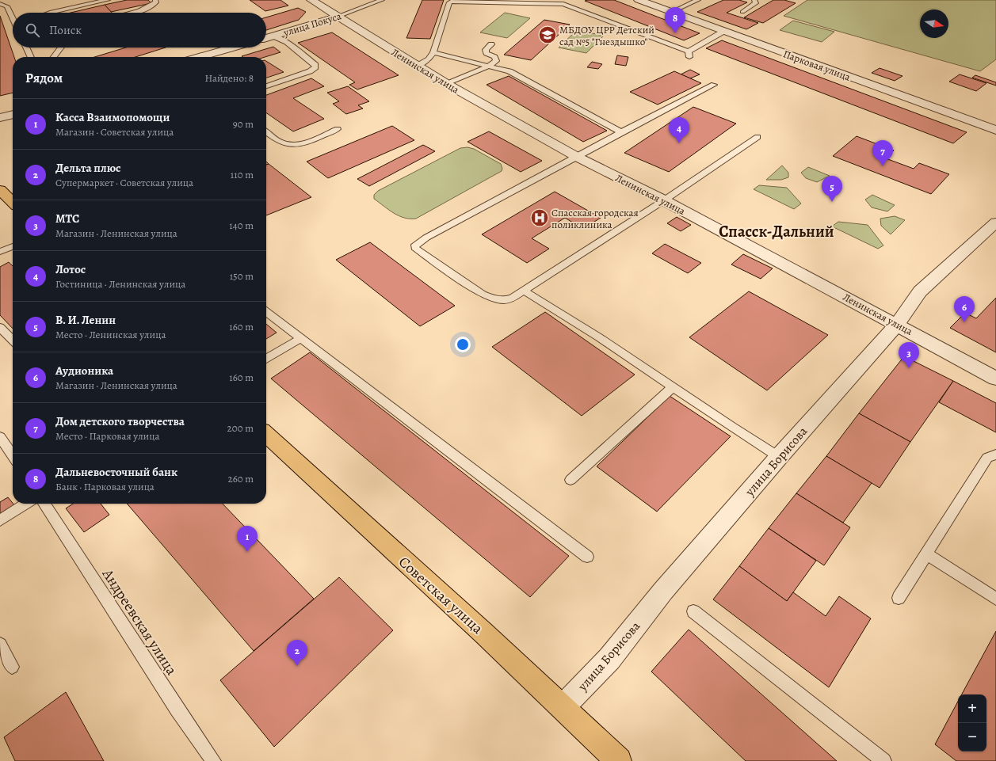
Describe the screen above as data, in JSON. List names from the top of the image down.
{
  "streets": {
    "main road": ["Советская улица"],
    "street": [
      "улица Покуса",
      "Парковая улица",
      "Ленинская улица",
      "улица Борисова"
    ],
    "lane": ["Андреевская улица"]
  },
  "crossings": [
    ["улица Покуса", "Ленинская улица"],
    ["Ленинская улица", "улица Борисова"],
    ["улица Борисова", "Советская улица"]
  ],
  "districts": ["Спасск-Дальний"],
  "places": {
    "school or university": ["МБДОУ ЦРР Детский сад №5 \"Гнездышко\""],
    "hospital": ["Спасская городская поликлиника"]
  },
  "north": "right",
  "page": {
    "pins": [
      "8",
      "4",
      "7",
      "5",
      "6",
      "3",
      "1",
      "2"
    ],
    "search": "Поиск",
    "heading": ["Рядом", "Найдено: 8"],
    "list": [
      {
        "mark": "1",
        "name": "Касса Взаимопомощи",
        "note": "Магазин · Советская улица",
        "value": "90 m"
      },
      {
        "mark": "2",
        "name": "Дельта плюс",
        "note": "Супермаркет · Советская улица",
        "value": "110 m"
      },
      {
        "mark": "3",
        "name": "МТС",
        "note": "Магазин · Ленинская улица",
        "value": "140 m"
      },
      {
        "mark": "4",
        "name": "Лотос",
        "note": "Гостиница · Ленинская улица",
        "value": "150 m"
      },
      {
        "mark": "5",
        "name": "В. И. Ленин",
        "note": "Место · Ленинская улица",
        "value": "160 m"
      },
      {
        "mark": "6",
        "name": "Аудионика",
        "note": "Магазин · Ленинская улица",
        "value": "160 m"
      },
      {
        "mark": "7",
        "name": "Дом детского творчества",
        "note": "Место · Парковая улица",
        "value": "200 m"
      },
      {
        "mark": "8",
        "name": "Дальневосточный банк",
        "note": "Банк · Парковая улица",
        "value": "260 m"
      }
    ],
    "map_buttons": ["+", "−"]
  }
}
